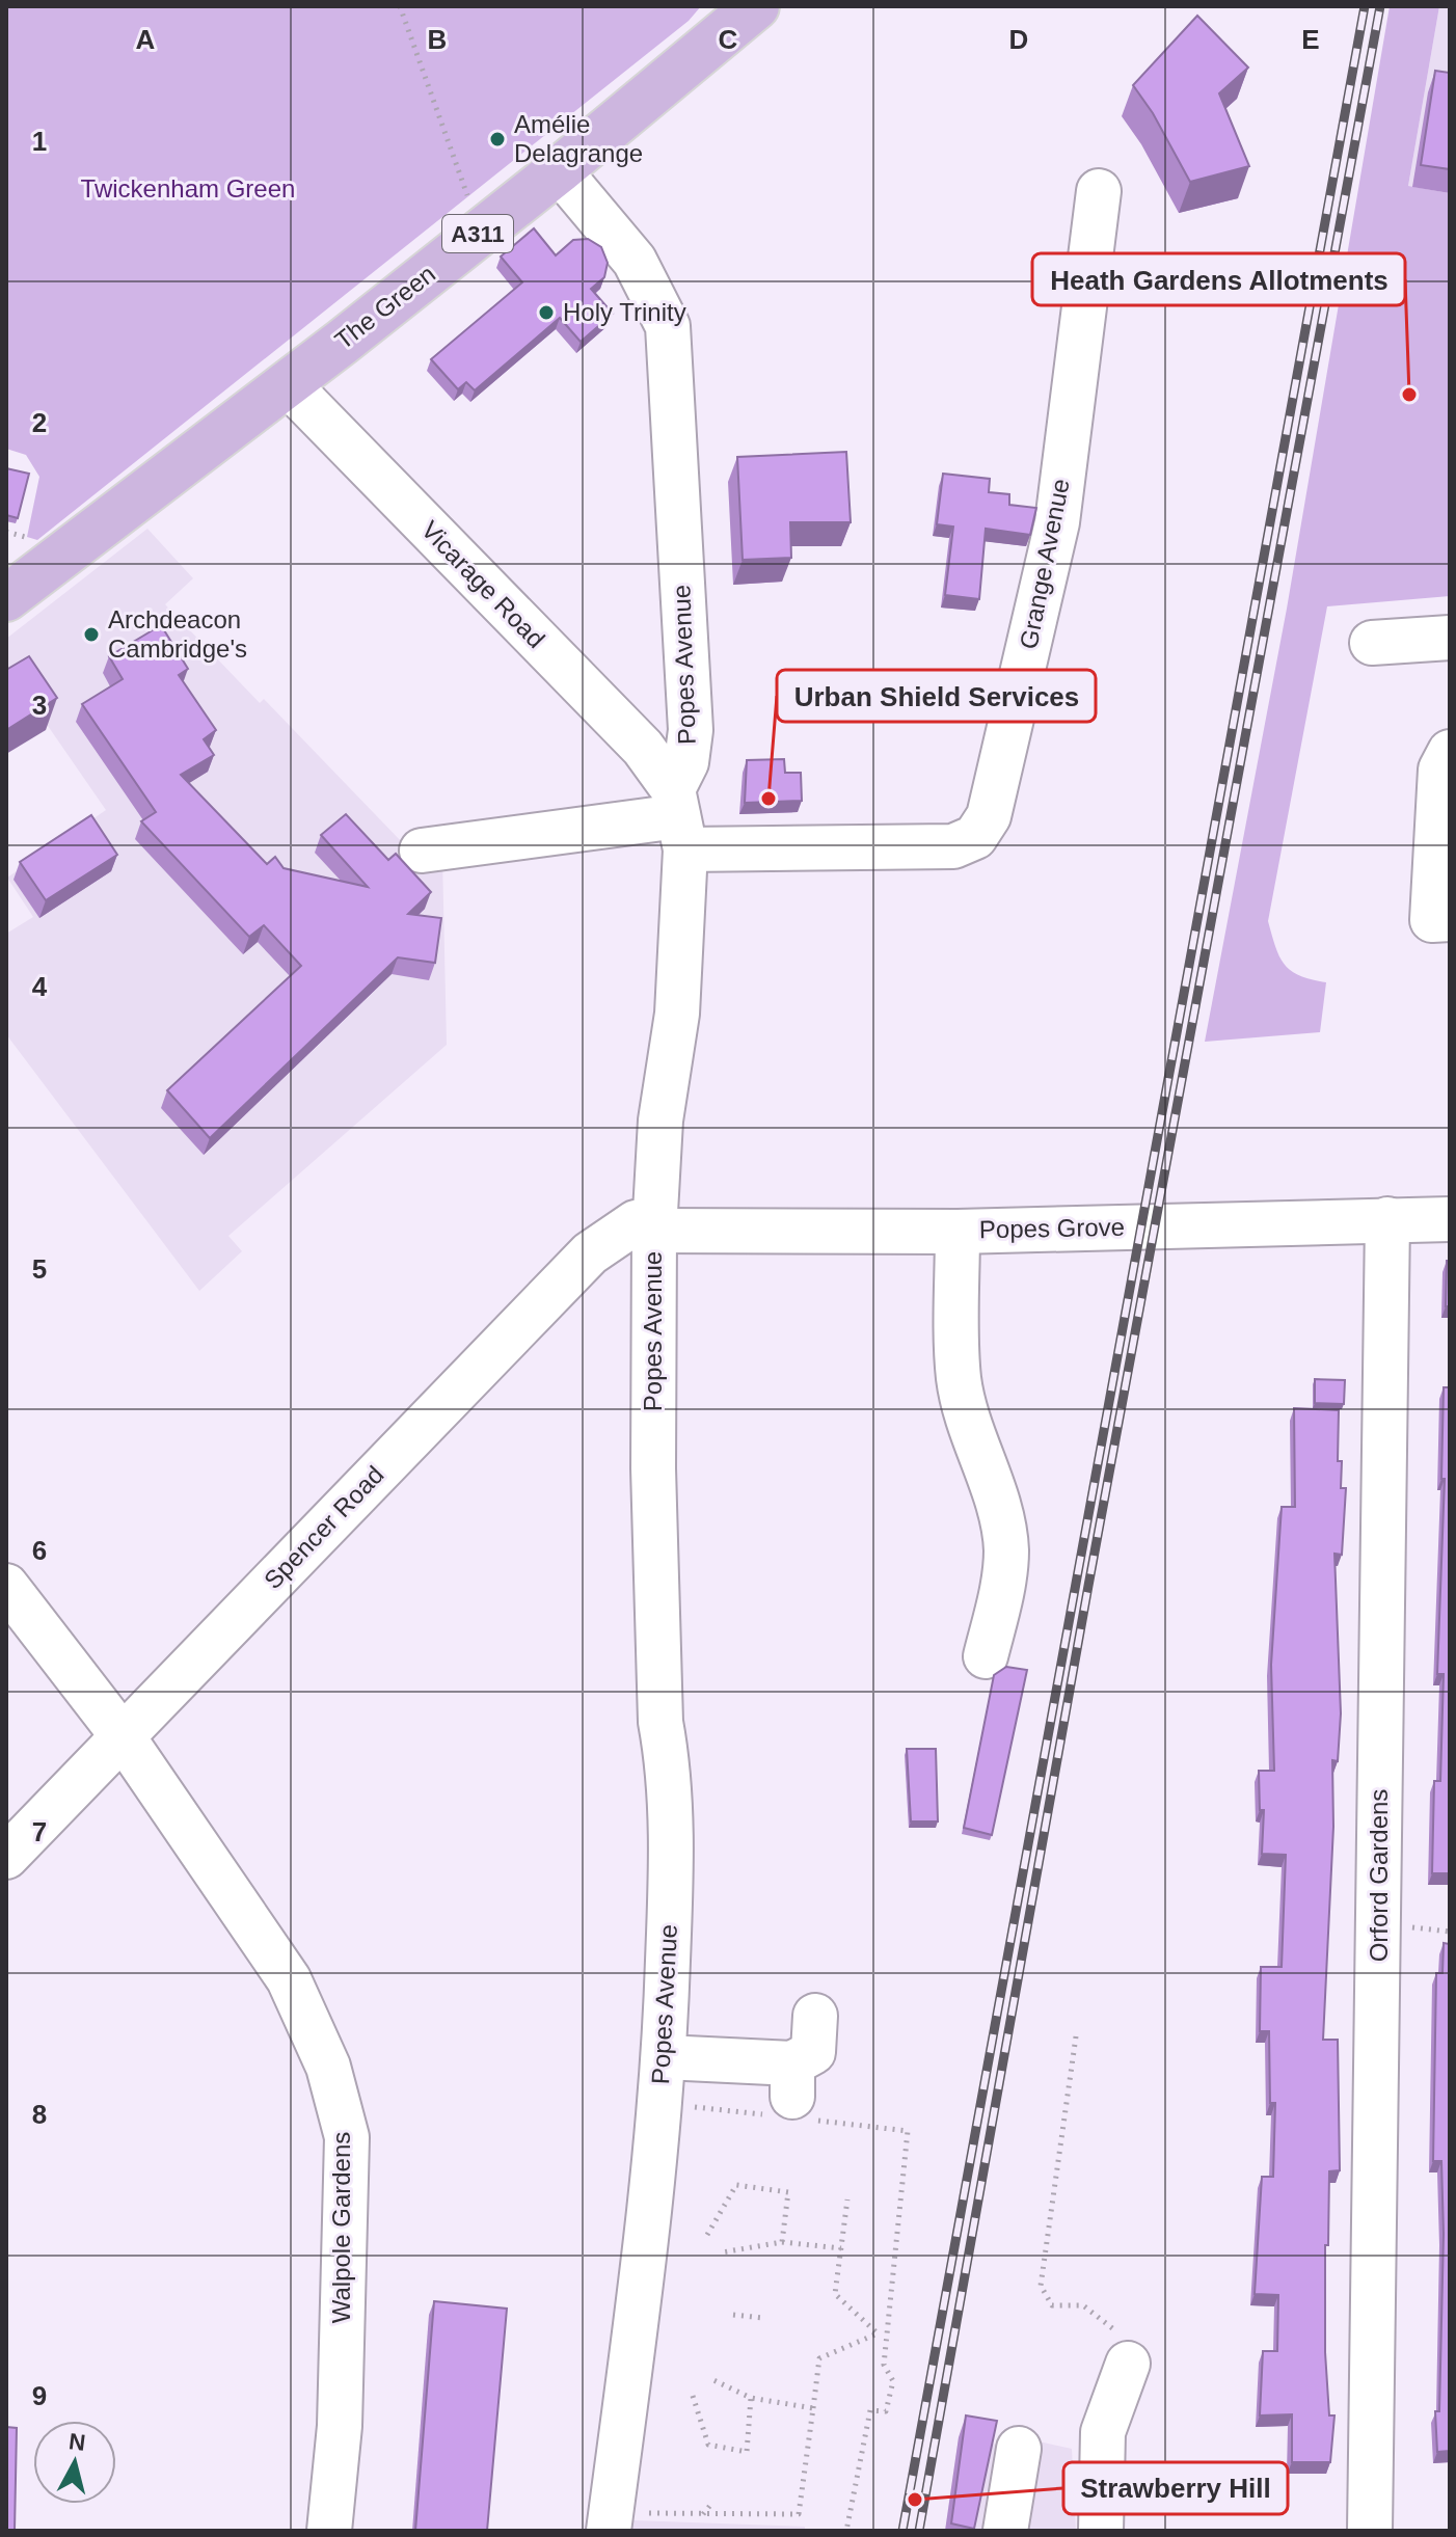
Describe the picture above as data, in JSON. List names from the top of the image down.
{
  "streets": {
    "main road": ["A311", "The Green"],
    "street": [
      "Grange Avenue",
      "Vicarage Road",
      "Popes Avenue",
      "Popes Grove",
      "Spencer Road",
      "Orford Gardens",
      "Walpole Gardens"
    ]
  },
  "crossings": [
    ["The Green", "Vicarage Road"],
    ["The Green", "Popes Avenue"],
    ["Grange Avenue", "Vicarage Road"],
    ["Grange Avenue", "Popes Avenue"],
    ["Vicarage Road", "Popes Avenue"],
    ["Popes Avenue", "Popes Grove"],
    ["Popes Avenue", "Spencer Road"],
    ["Popes Grove", "Spencer Road"],
    ["Popes Grove", "Orford Gardens"],
    ["Spencer Road", "Walpole Gardens"]
  ],
  "parks": ["Twickenham Green"],
  "places": [
    "Amélie Delagrange",
    "Holy Trinity",
    "Heath Gardens Allotments",
    "Archdeacon Cambridge's",
    "Urban Shield Services",
    "Strawberry Hill"
  ],
  "north": "top",
  "grid": {
    "columns": [
      "A",
      "B",
      "C",
      "D",
      "E"
    ],
    "rows": [
      "1",
      "2",
      "3",
      "4",
      "5",
      "6",
      "7",
      "8",
      "9"
    ]
  }
}
